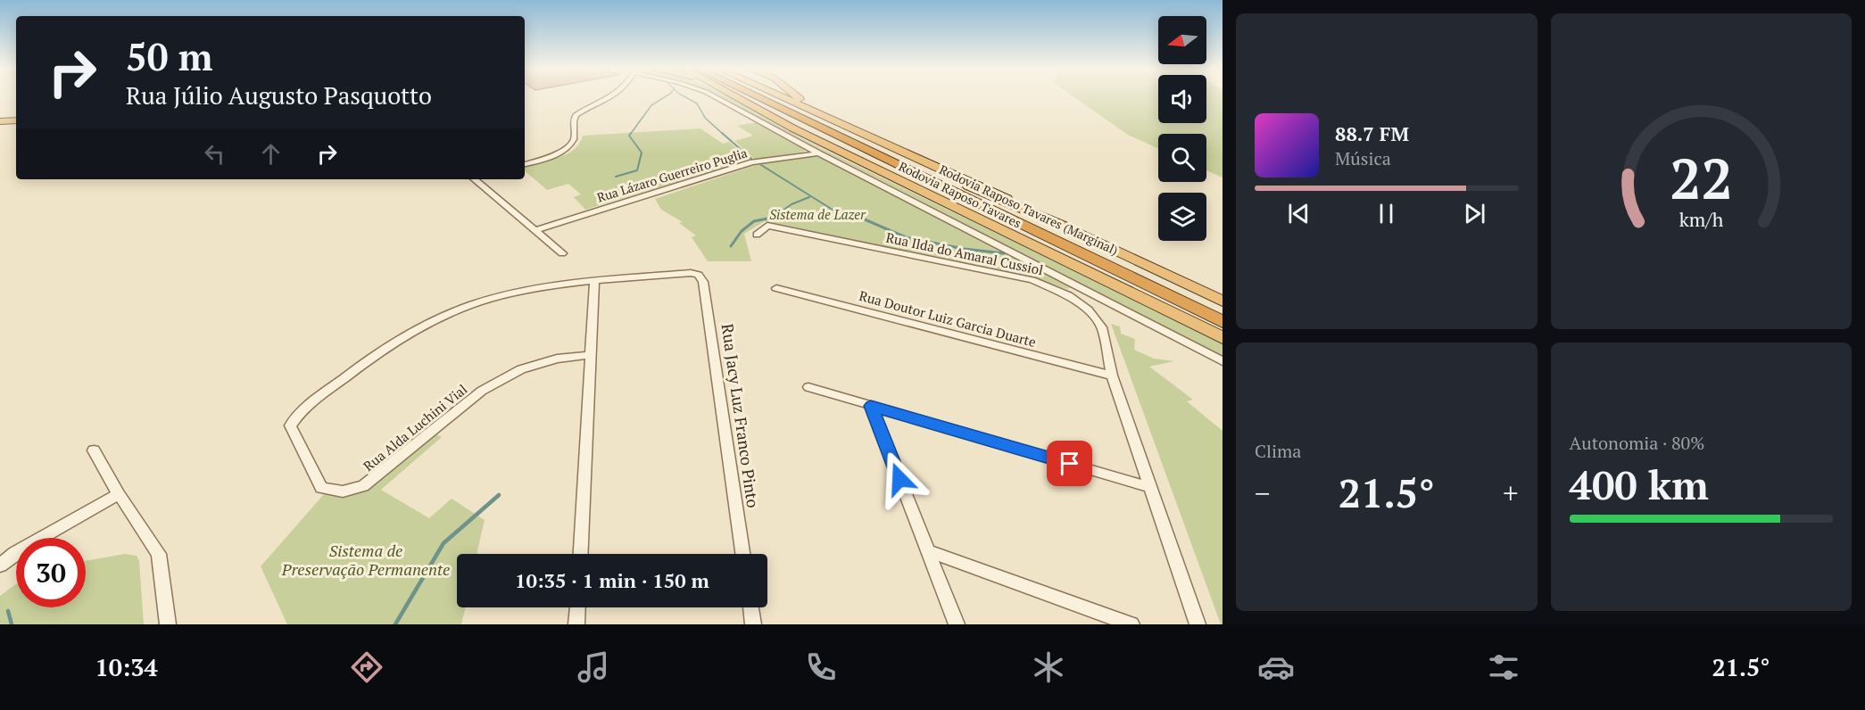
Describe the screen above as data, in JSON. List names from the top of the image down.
{
  "streets": {
    "highway": ["Rodovia Raposo Tavares", "Rodovia Raposo Tavares (Marginal)"],
    "street": [
      "Rua Lázaro Guerreiro Puglia",
      "Rua Ilda do Amaral Cussiol",
      "Rua Doutor Luiz Garcia Duarte",
      "Rua Jacy Luz Franco Pinto",
      "Rua Alda Luchini Vial"
    ]
  },
  "crossings": [
    ["Rodovia Raposo Tavares", "Rodovia Raposo Tavares (Marginal)"],
    ["Rua Ilda do Amaral Cussiol", "Rua Doutor Luiz Garcia Duarte"],
    ["Rua Jacy Luz Franco Pinto", "Rua Alda Luchini Vial"]
  ],
  "parks": ["Sistema de Lazer", "Sistema de Preservação Permanente"],
  "north": "left",
  "page": {
    "turn": ["50 m", "Rua Júlio Augusto Pasquotto"],
    "song": ["88.7 FM", "Música"],
    "tile": [
      "Clima",
      ["Autonomia · 80%", "400 km"]
    ],
    "heat": ["−", "21.5°", "+"],
    "limit": "30",
    "trip": "10:35 · 1 min · 150 m",
    "tabs": ["10:34", "21.5°"],
    "gauge": ["22", "km/h"]
  }
}
